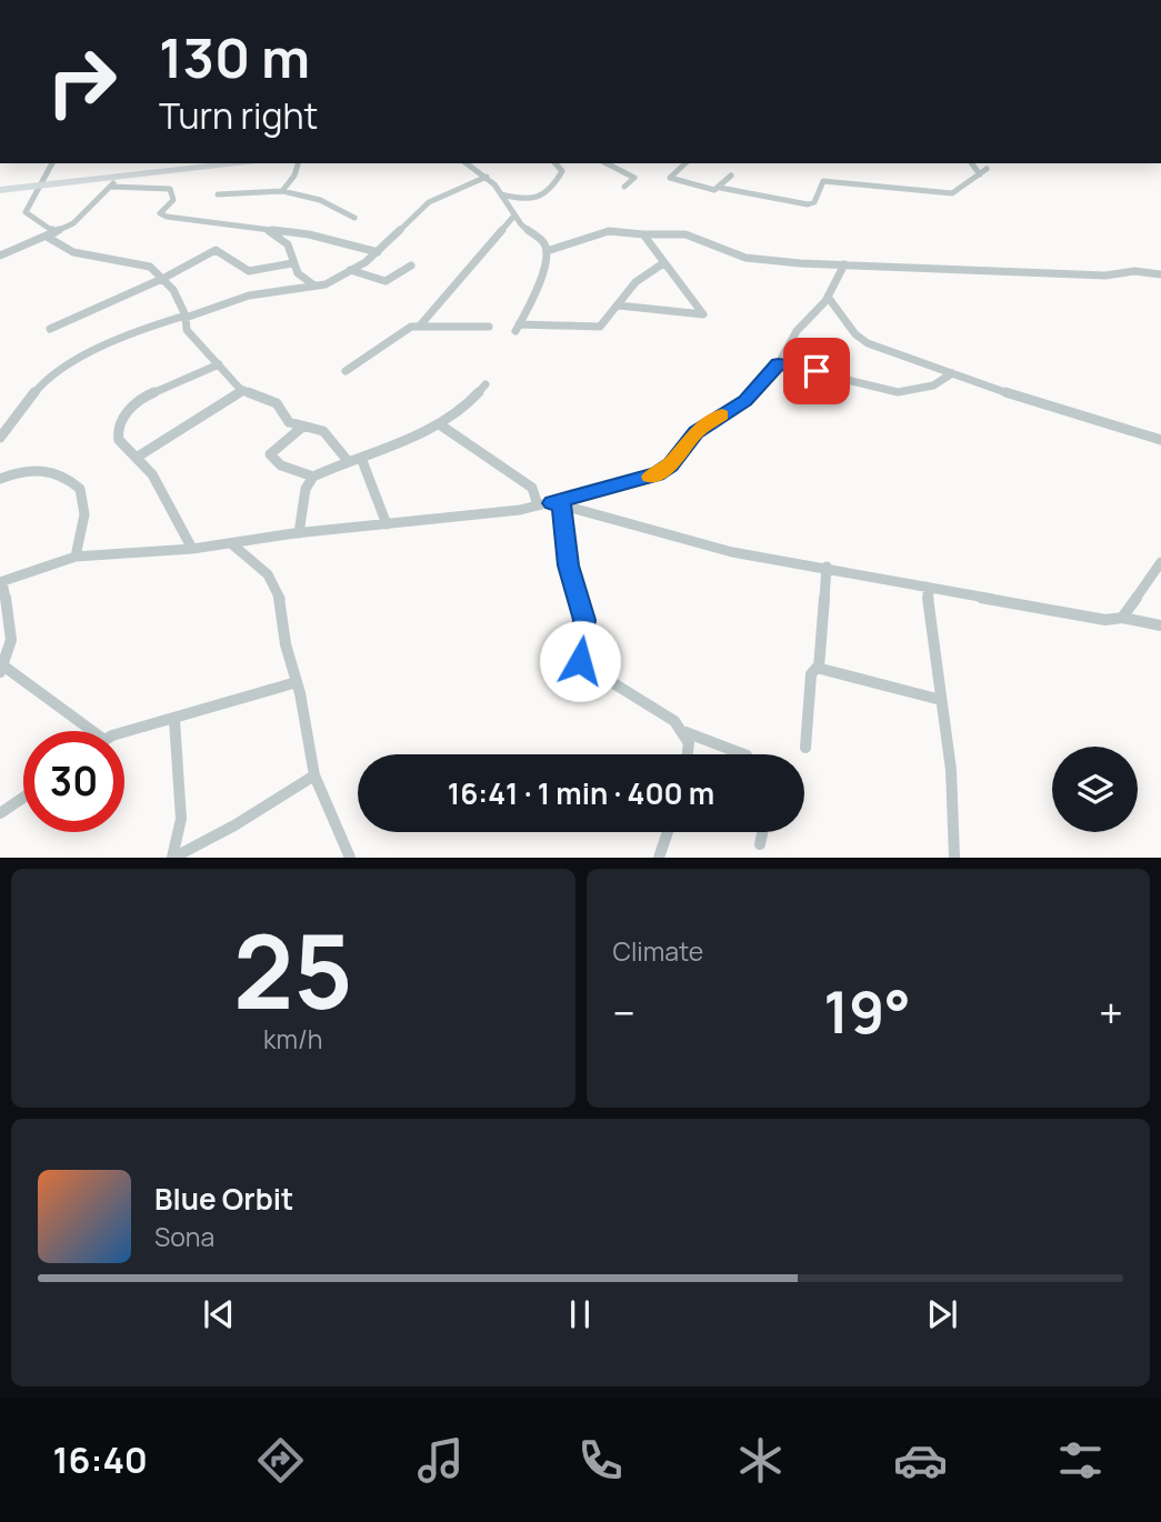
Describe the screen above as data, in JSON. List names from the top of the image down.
{
  "page": {
    "turn": ["130 m", "Turn right"],
    "limit": "30",
    "trip": "16:41 · 1 min · 400 m",
    "tile": [
      ["25", "km/h"],
      "Climate"
    ],
    "heat": ["−", "19°", "+"],
    "song": ["Blue Orbit", "Sona"],
    "tabs": "16:40"
  }
}
